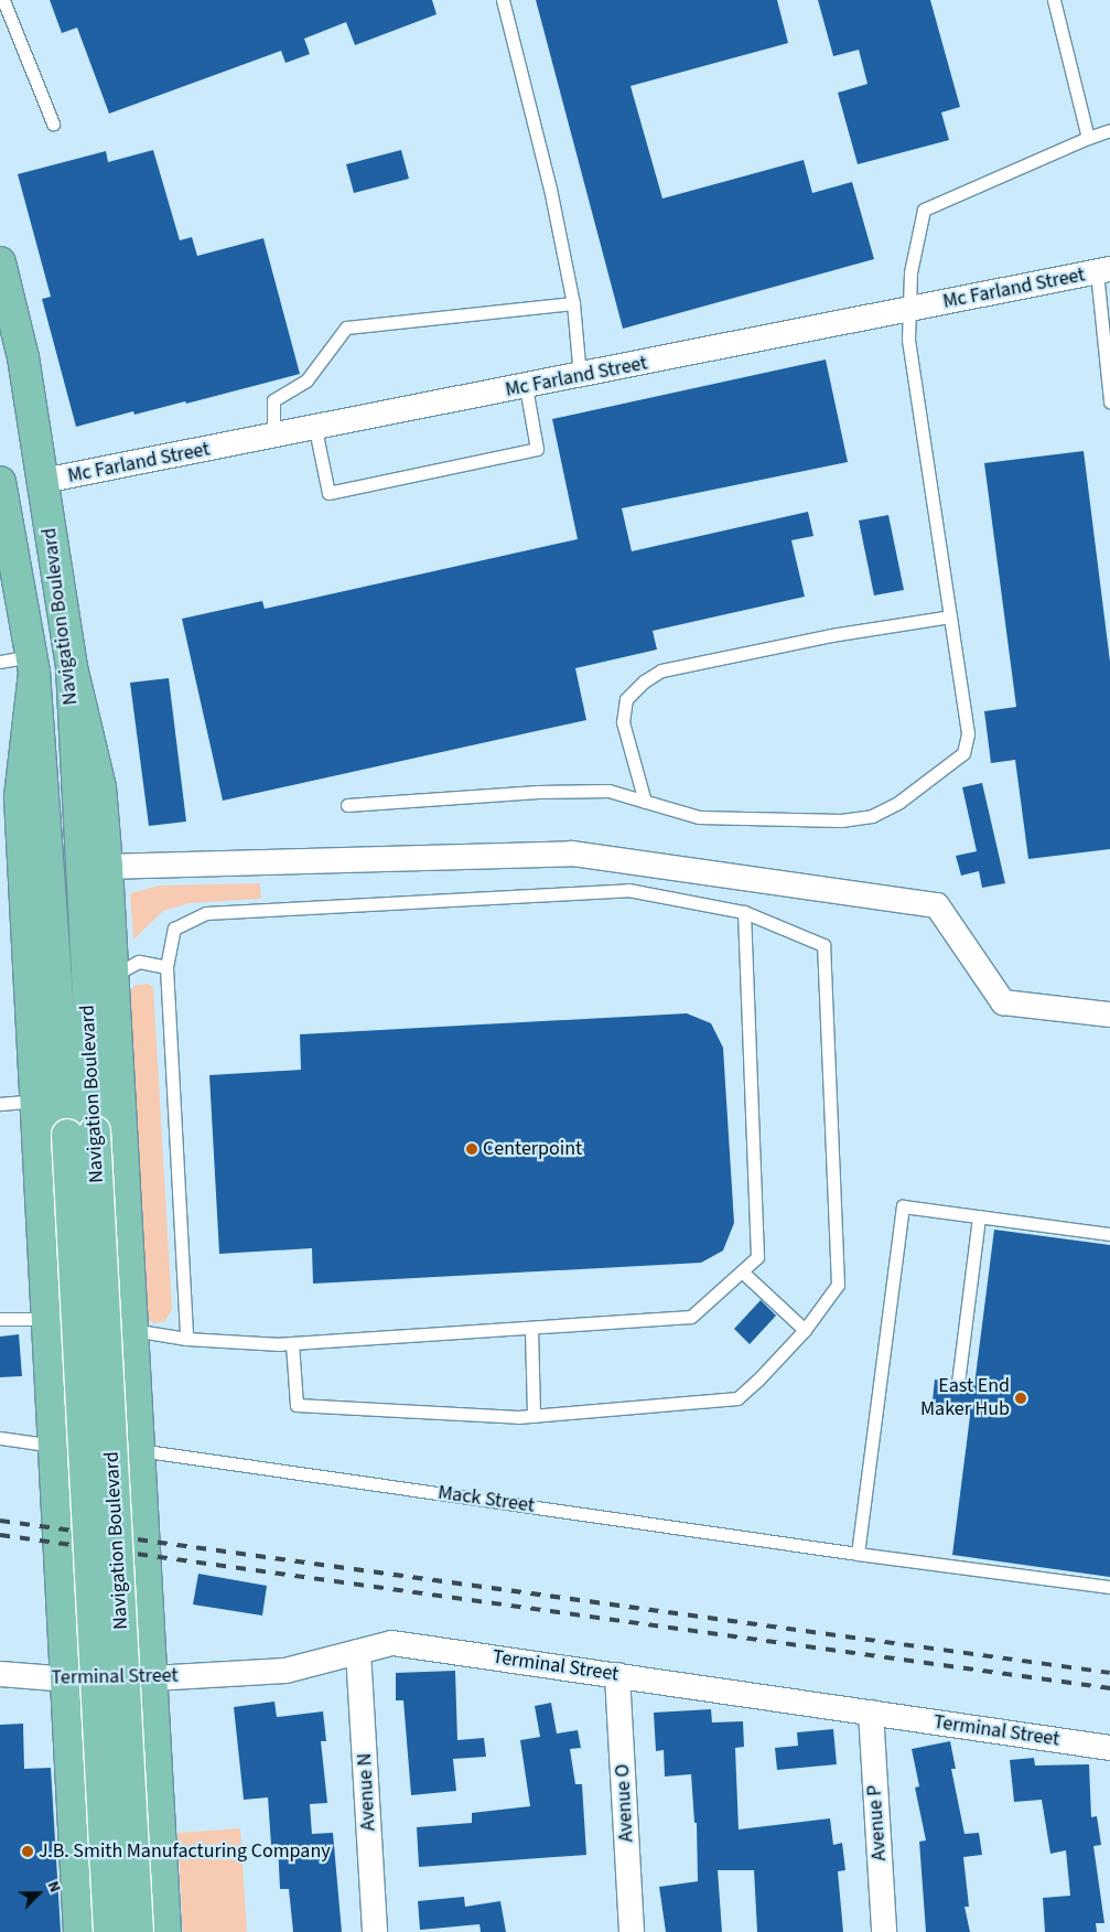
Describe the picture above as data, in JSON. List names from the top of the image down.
{
  "streets": {
    "main road": ["Navigation Boulevard"],
    "street": [
      "Mc Farland Street",
      "Terminal Street",
      "Avenue N",
      "Avenue O",
      "Avenue P"
    ],
    "lane": ["Mack Street"]
  },
  "crossings": [
    ["Mc Farland Street", "Navigation Boulevard"],
    ["Terminal Street", "Avenue N"],
    ["Terminal Street", "Avenue O"],
    ["Terminal Street", "Avenue P"]
  ],
  "places": ["Centerpoint", "East End Maker Hub", "J.B. Smith Manufacturing Company"],
  "north": "top right"
}
